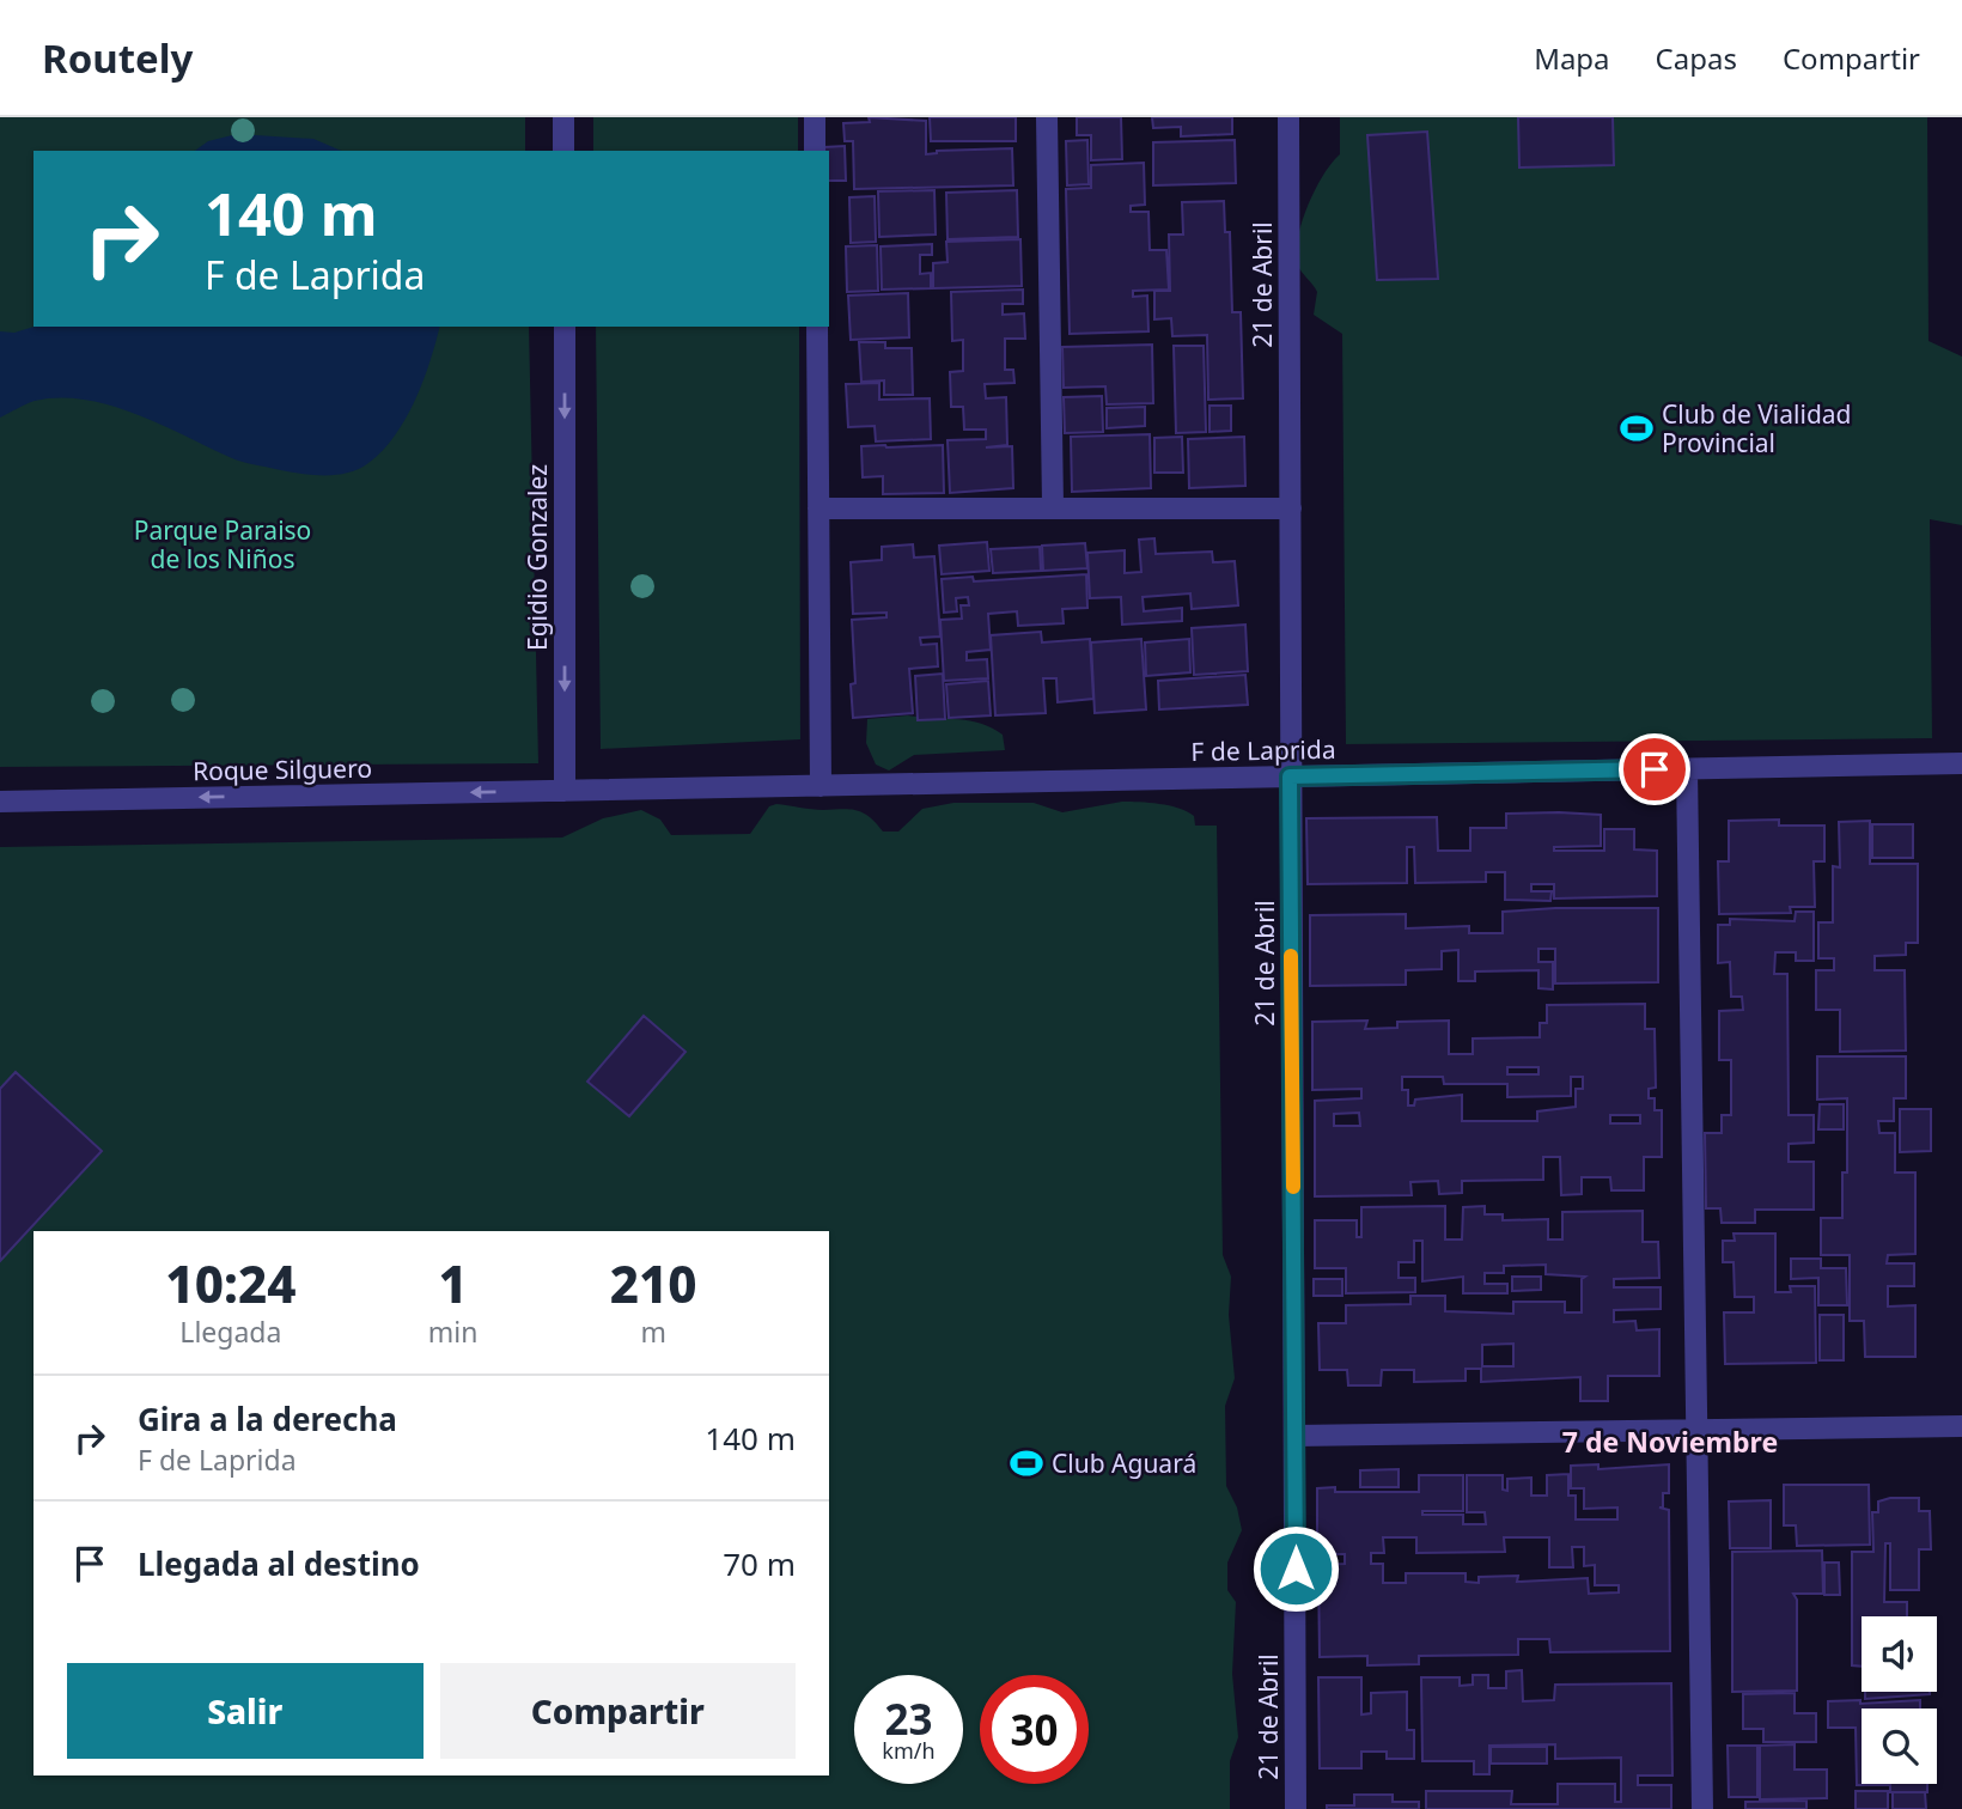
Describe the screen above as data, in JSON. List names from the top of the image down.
{
  "streets": {
    "street": [
      "21 de Abril",
      "Egidio Gonzalez",
      "F de Laprida",
      "Roque Silguero"
    ]
  },
  "crossings": [
    ["21 de Abril", "F de Laprida"],
    ["Egidio Gonzalez", "F de Laprida"],
    ["Egidio Gonzalez", "Roque Silguero"],
    ["F de Laprida", "Roque Silguero"]
  ],
  "one_way": ["Egidio Gonzalez", "Roque Silguero"],
  "districts": ["7 de Noviembre"],
  "parks": ["Parque Paraiso de los Niños"],
  "places": {
    "sports": ["Club de Vialidad Provincial", "Club Aguará"]
  },
  "page": {
    "header": "Routely",
    "nav": ["Mapa", "Capas", "Compartir"],
    "turn": ["140 m", "F de Laprida"],
    "eta": [
      "10:24",
      "Llegada",
      "1",
      "min",
      "210",
      "m"
    ],
    "list": [
      {
        "name": "Gira a la derecha",
        "note": "F de Laprida",
        "value": "140 m"
      },
      {
        "name": "Llegada al destino",
        "value": "70 m"
      }
    ],
    "buttons": ["Salir", "Compartir"],
    "speed": "23 km/h",
    "limit": "30"
  }
}
